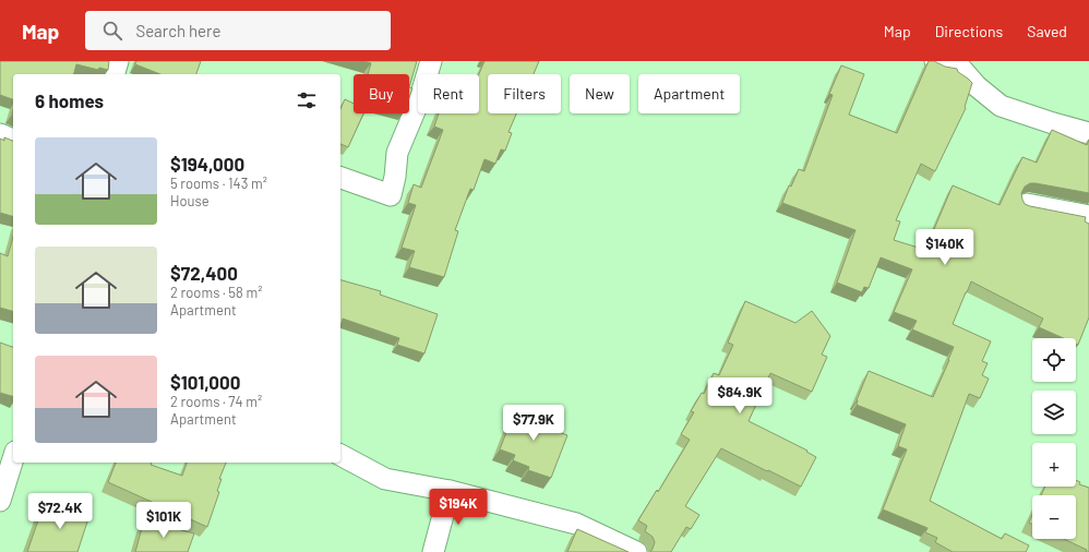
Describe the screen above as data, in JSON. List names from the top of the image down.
{
  "page": {
    "header": "Map",
    "search": "Search here",
    "nav": ["Map", "Directions", "Saved"],
    "chip": [
      "Buy",
      "Rent",
      "Filters",
      "New",
      "Apartment"
    ],
    "heading": "6 homes",
    "list": [
      {
        "name": "$194,000",
        "note": "5 rooms · 143 m² · House"
      },
      {
        "name": "$72,400",
        "note": "2 rooms · 58 m² · Apartment"
      },
      {
        "name": "$101,000",
        "note": "2 rooms · 74 m² · Apartment"
      }
    ],
    "price": [
      "$140K",
      "$84.9K",
      "$77.9K",
      "$194K",
      "$72.4K",
      "$101K"
    ],
    "map_buttons": ["+", "−"]
  }
}
